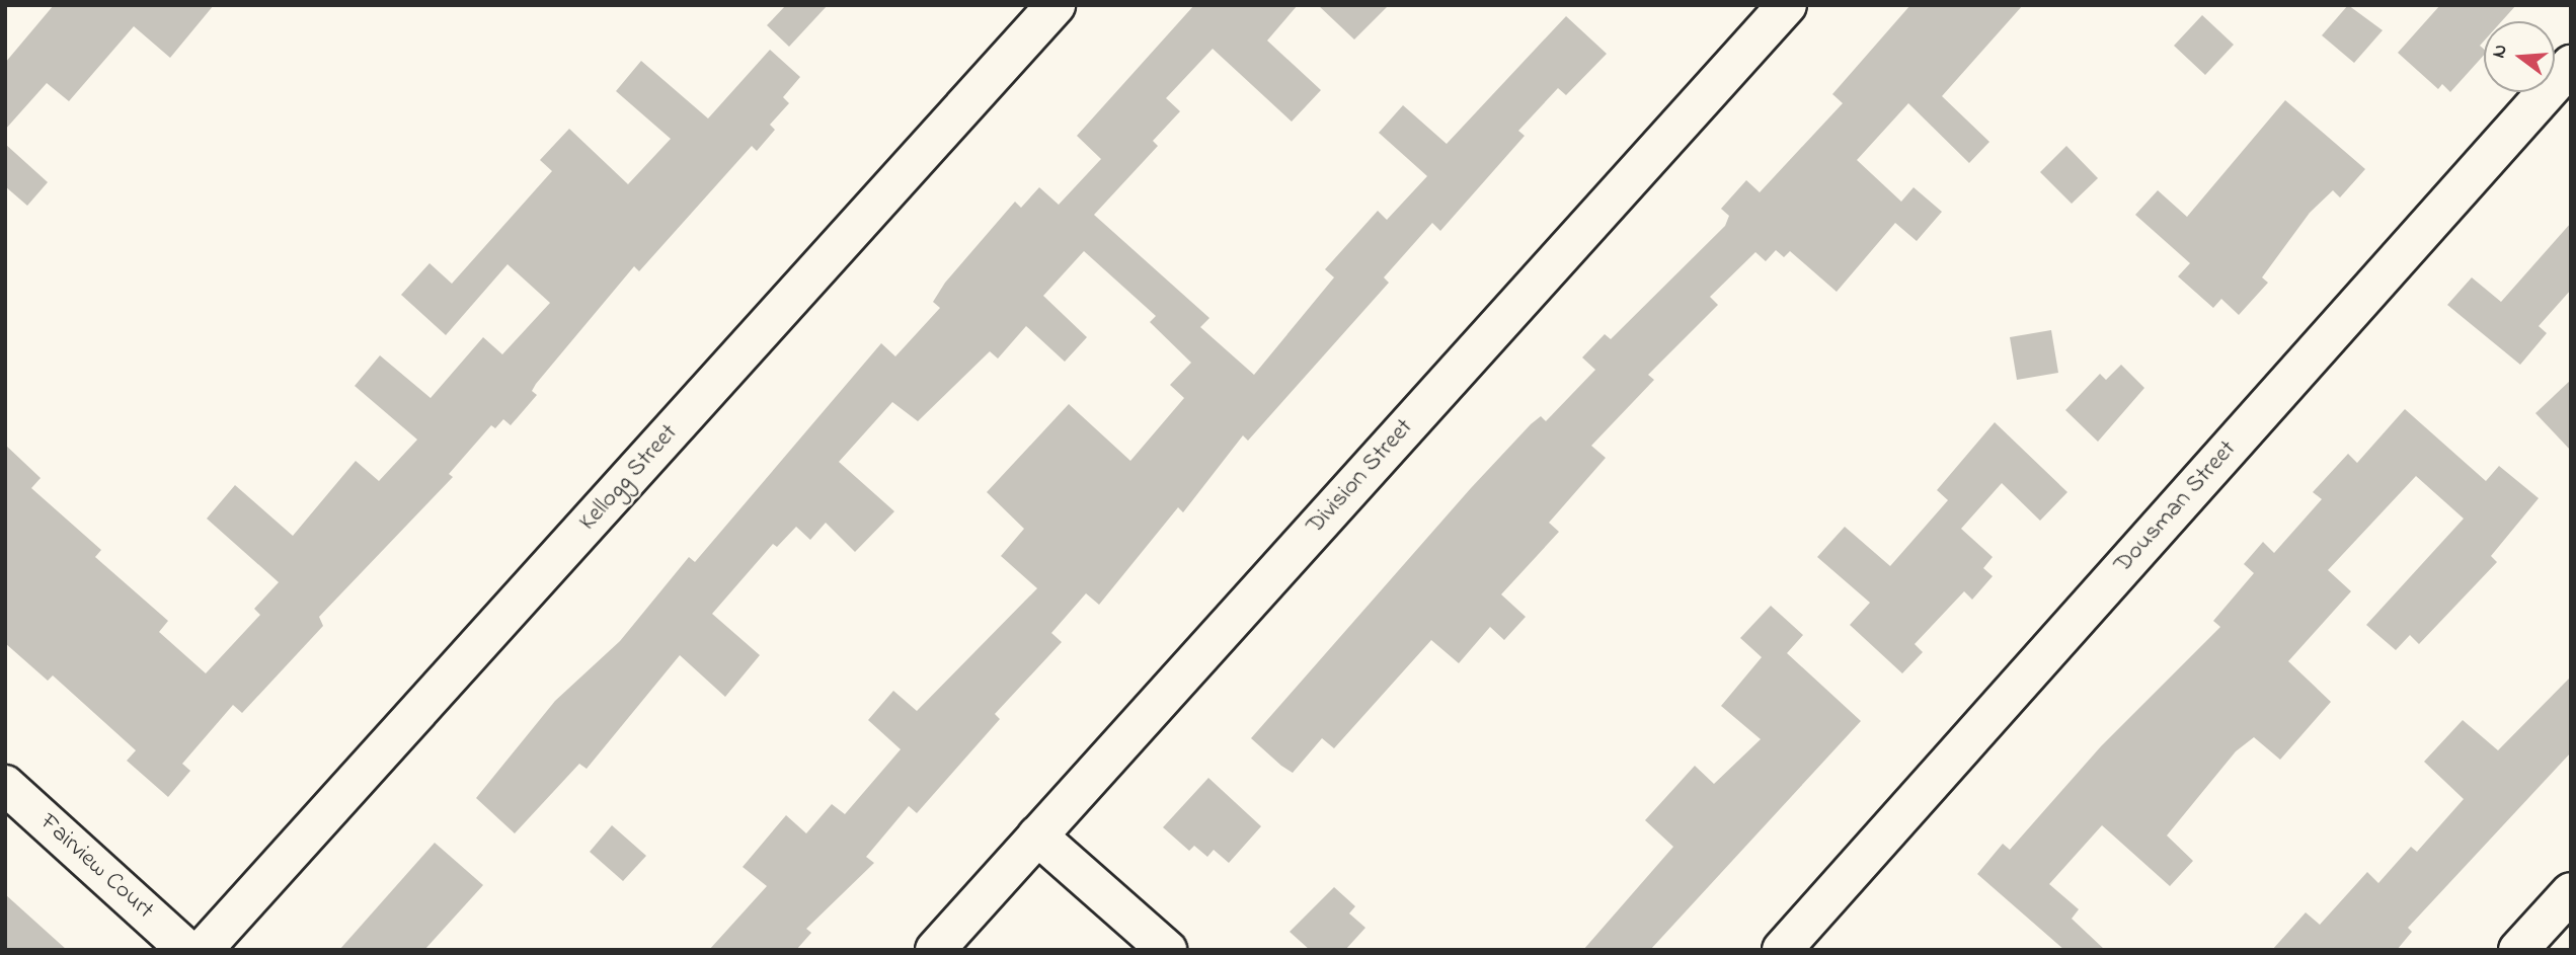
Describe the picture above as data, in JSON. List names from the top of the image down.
{
  "streets": {
    "street": [
      "Division Street",
      "Kellogg Street",
      "Dousman Street",
      "Fairview Court"
    ]
  },
  "north": "left"
}
